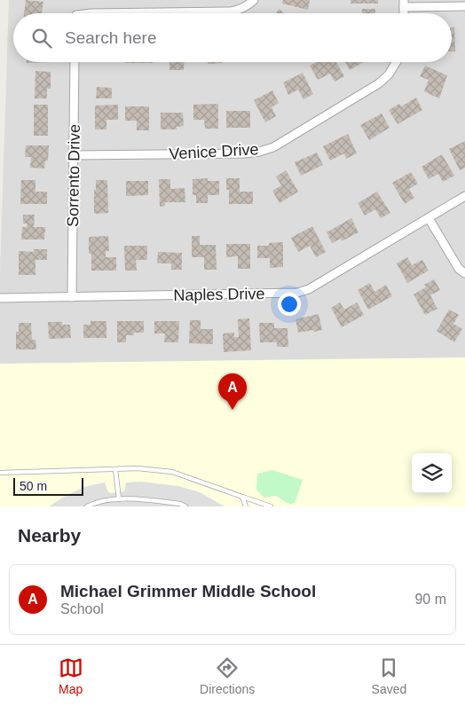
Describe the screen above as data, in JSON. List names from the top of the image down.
{
  "streets": {
    "street": ["Venice Drive", "Sorrento Drive", "Naples Drive"]
  },
  "crossings": [
    ["Venice Drive", "Sorrento Drive"],
    ["Sorrento Drive", "Naples Drive"]
  ],
  "scale_bar": "50 m",
  "page": {
    "search": "Search here",
    "pins": "A",
    "scale": "50 m",
    "heading": "Nearby",
    "list": [
      {
        "mark": "A",
        "name": "Michael Grimmer Middle School",
        "note": "School",
        "value": "90 m"
      }
    ],
    "nav": ["Map", "Directions", "Saved"]
  }
}
